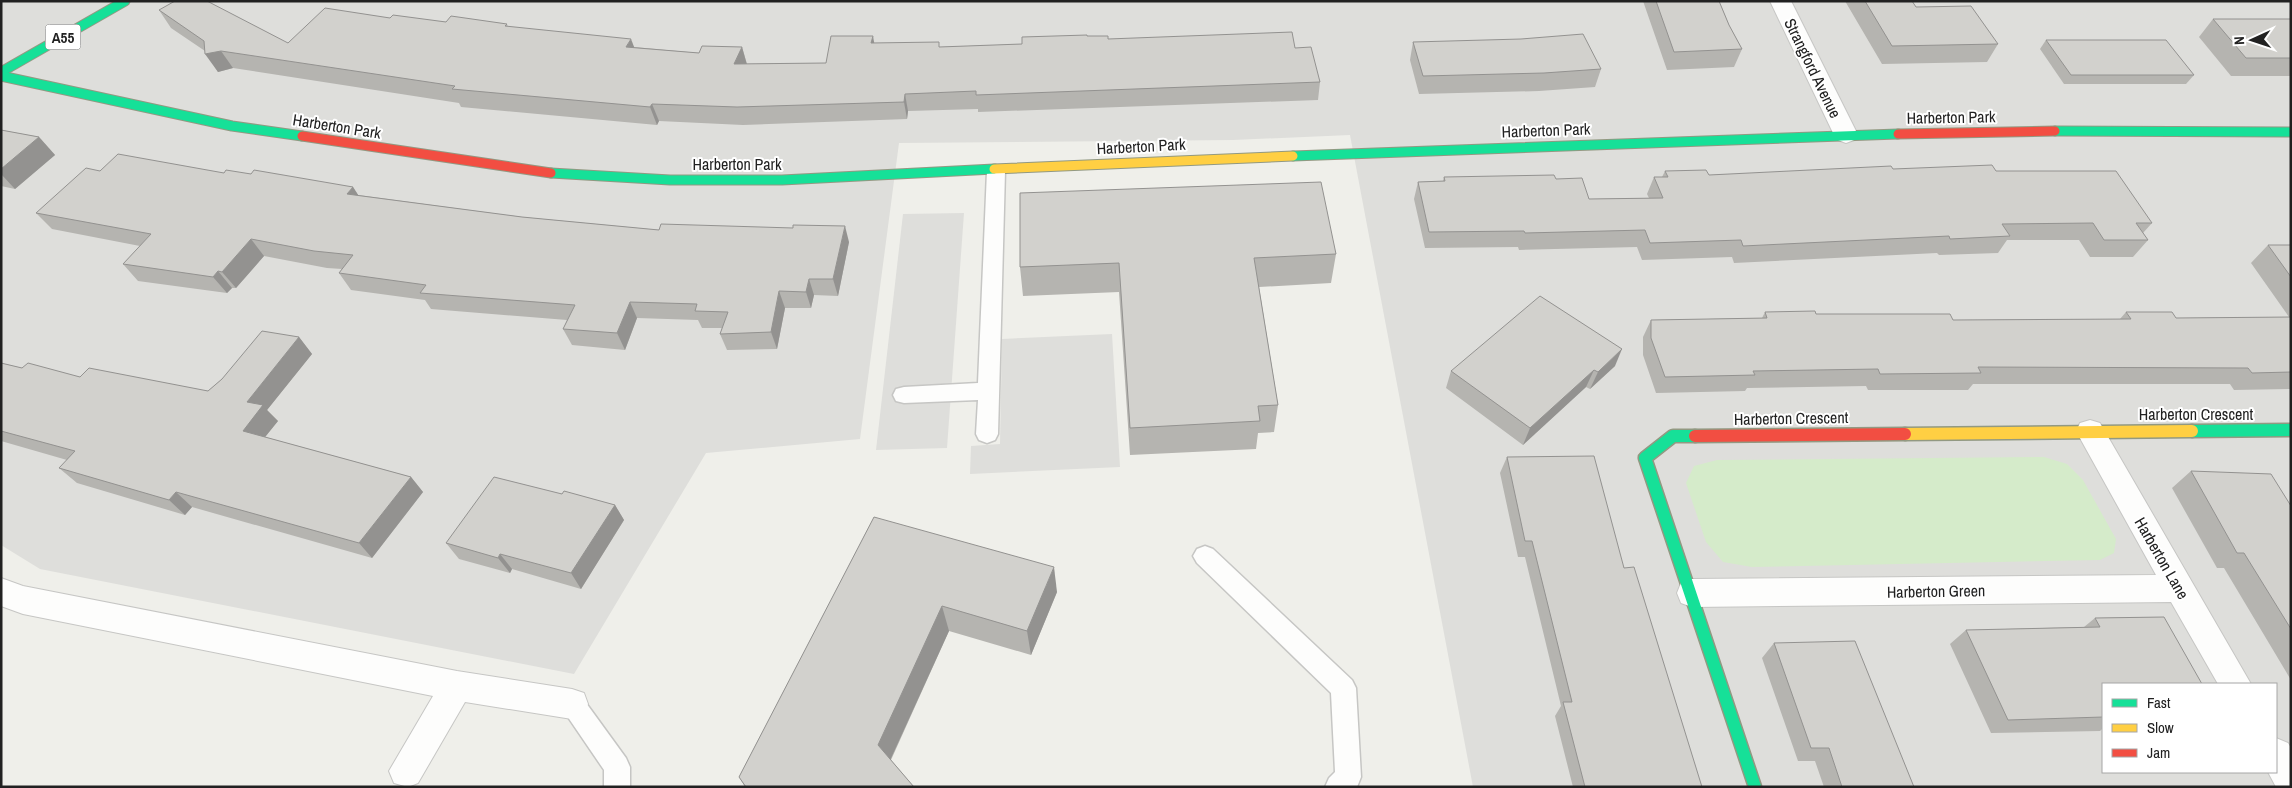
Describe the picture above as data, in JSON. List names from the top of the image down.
{
  "streets": {
    "main road": ["A55", "Harberton Park", "Harberton Crescent"],
    "street": ["Strangford Avenue", "Harberton Lane", "Harberton Green"]
  },
  "crossings": [
    ["A55", "Harberton Park"],
    ["Strangford Avenue", "Harberton Park"],
    ["Harberton Crescent", "Harberton Lane"],
    ["Harberton Crescent", "Harberton Green"],
    ["Harberton Lane", "Harberton Green"]
  ],
  "legend": ["Fast", "Slow", "Jam"],
  "north": "left"
}
